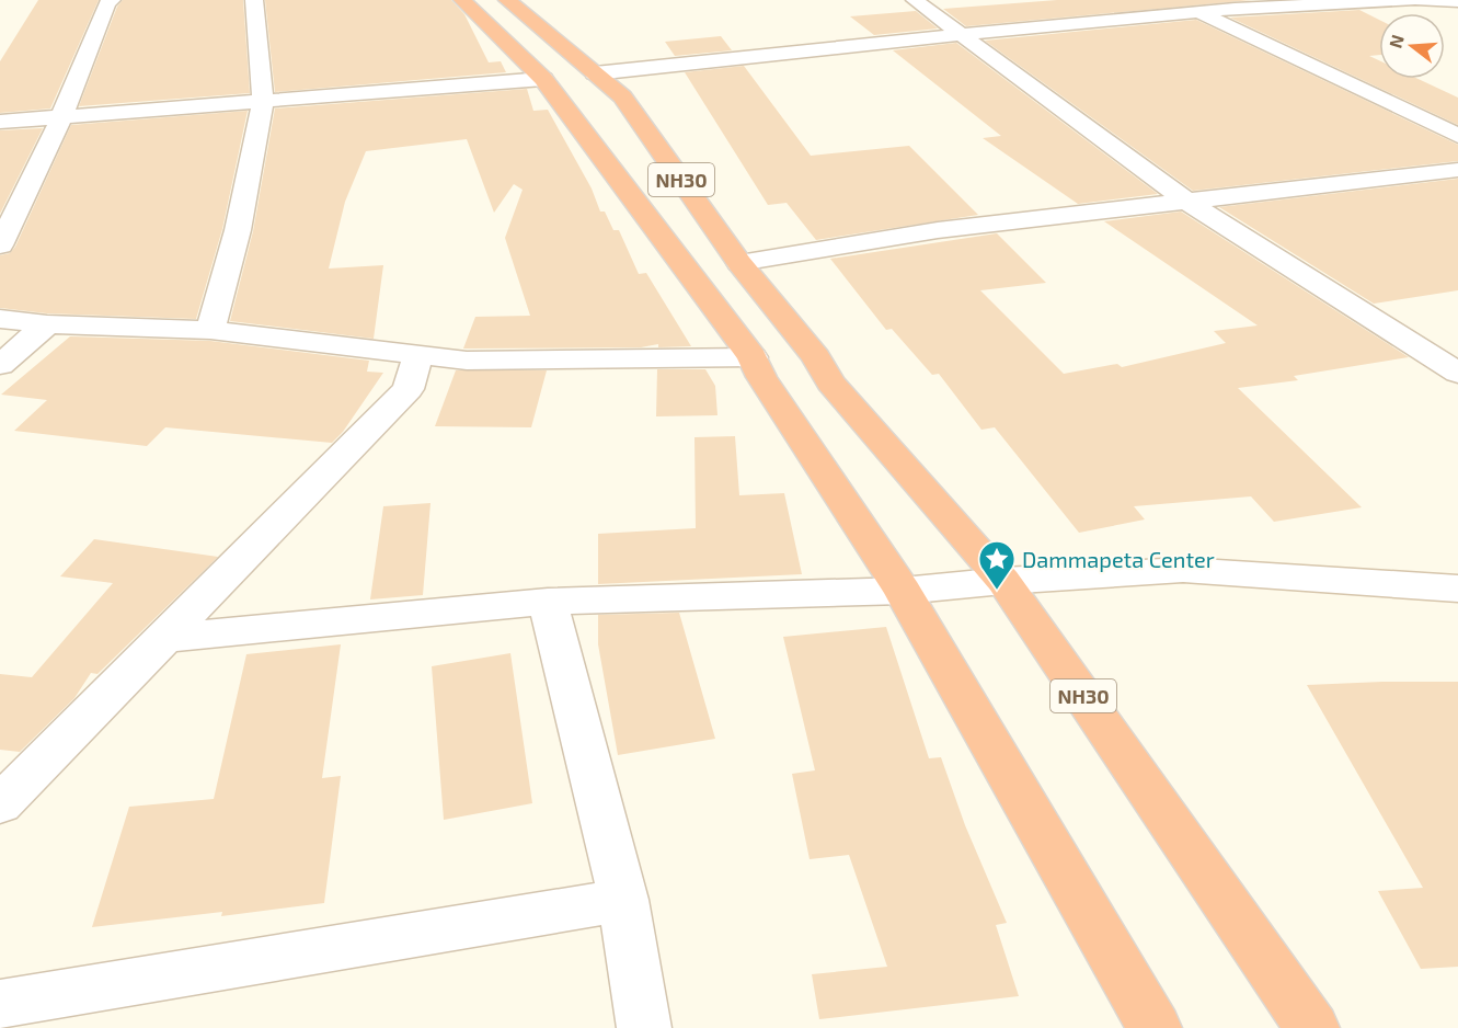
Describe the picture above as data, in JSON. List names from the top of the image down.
{
  "streets": {
    "highway": ["NH30"]
  },
  "places": {
    "place": ["Dammapeta Center"]
  },
  "north": "left"
}
